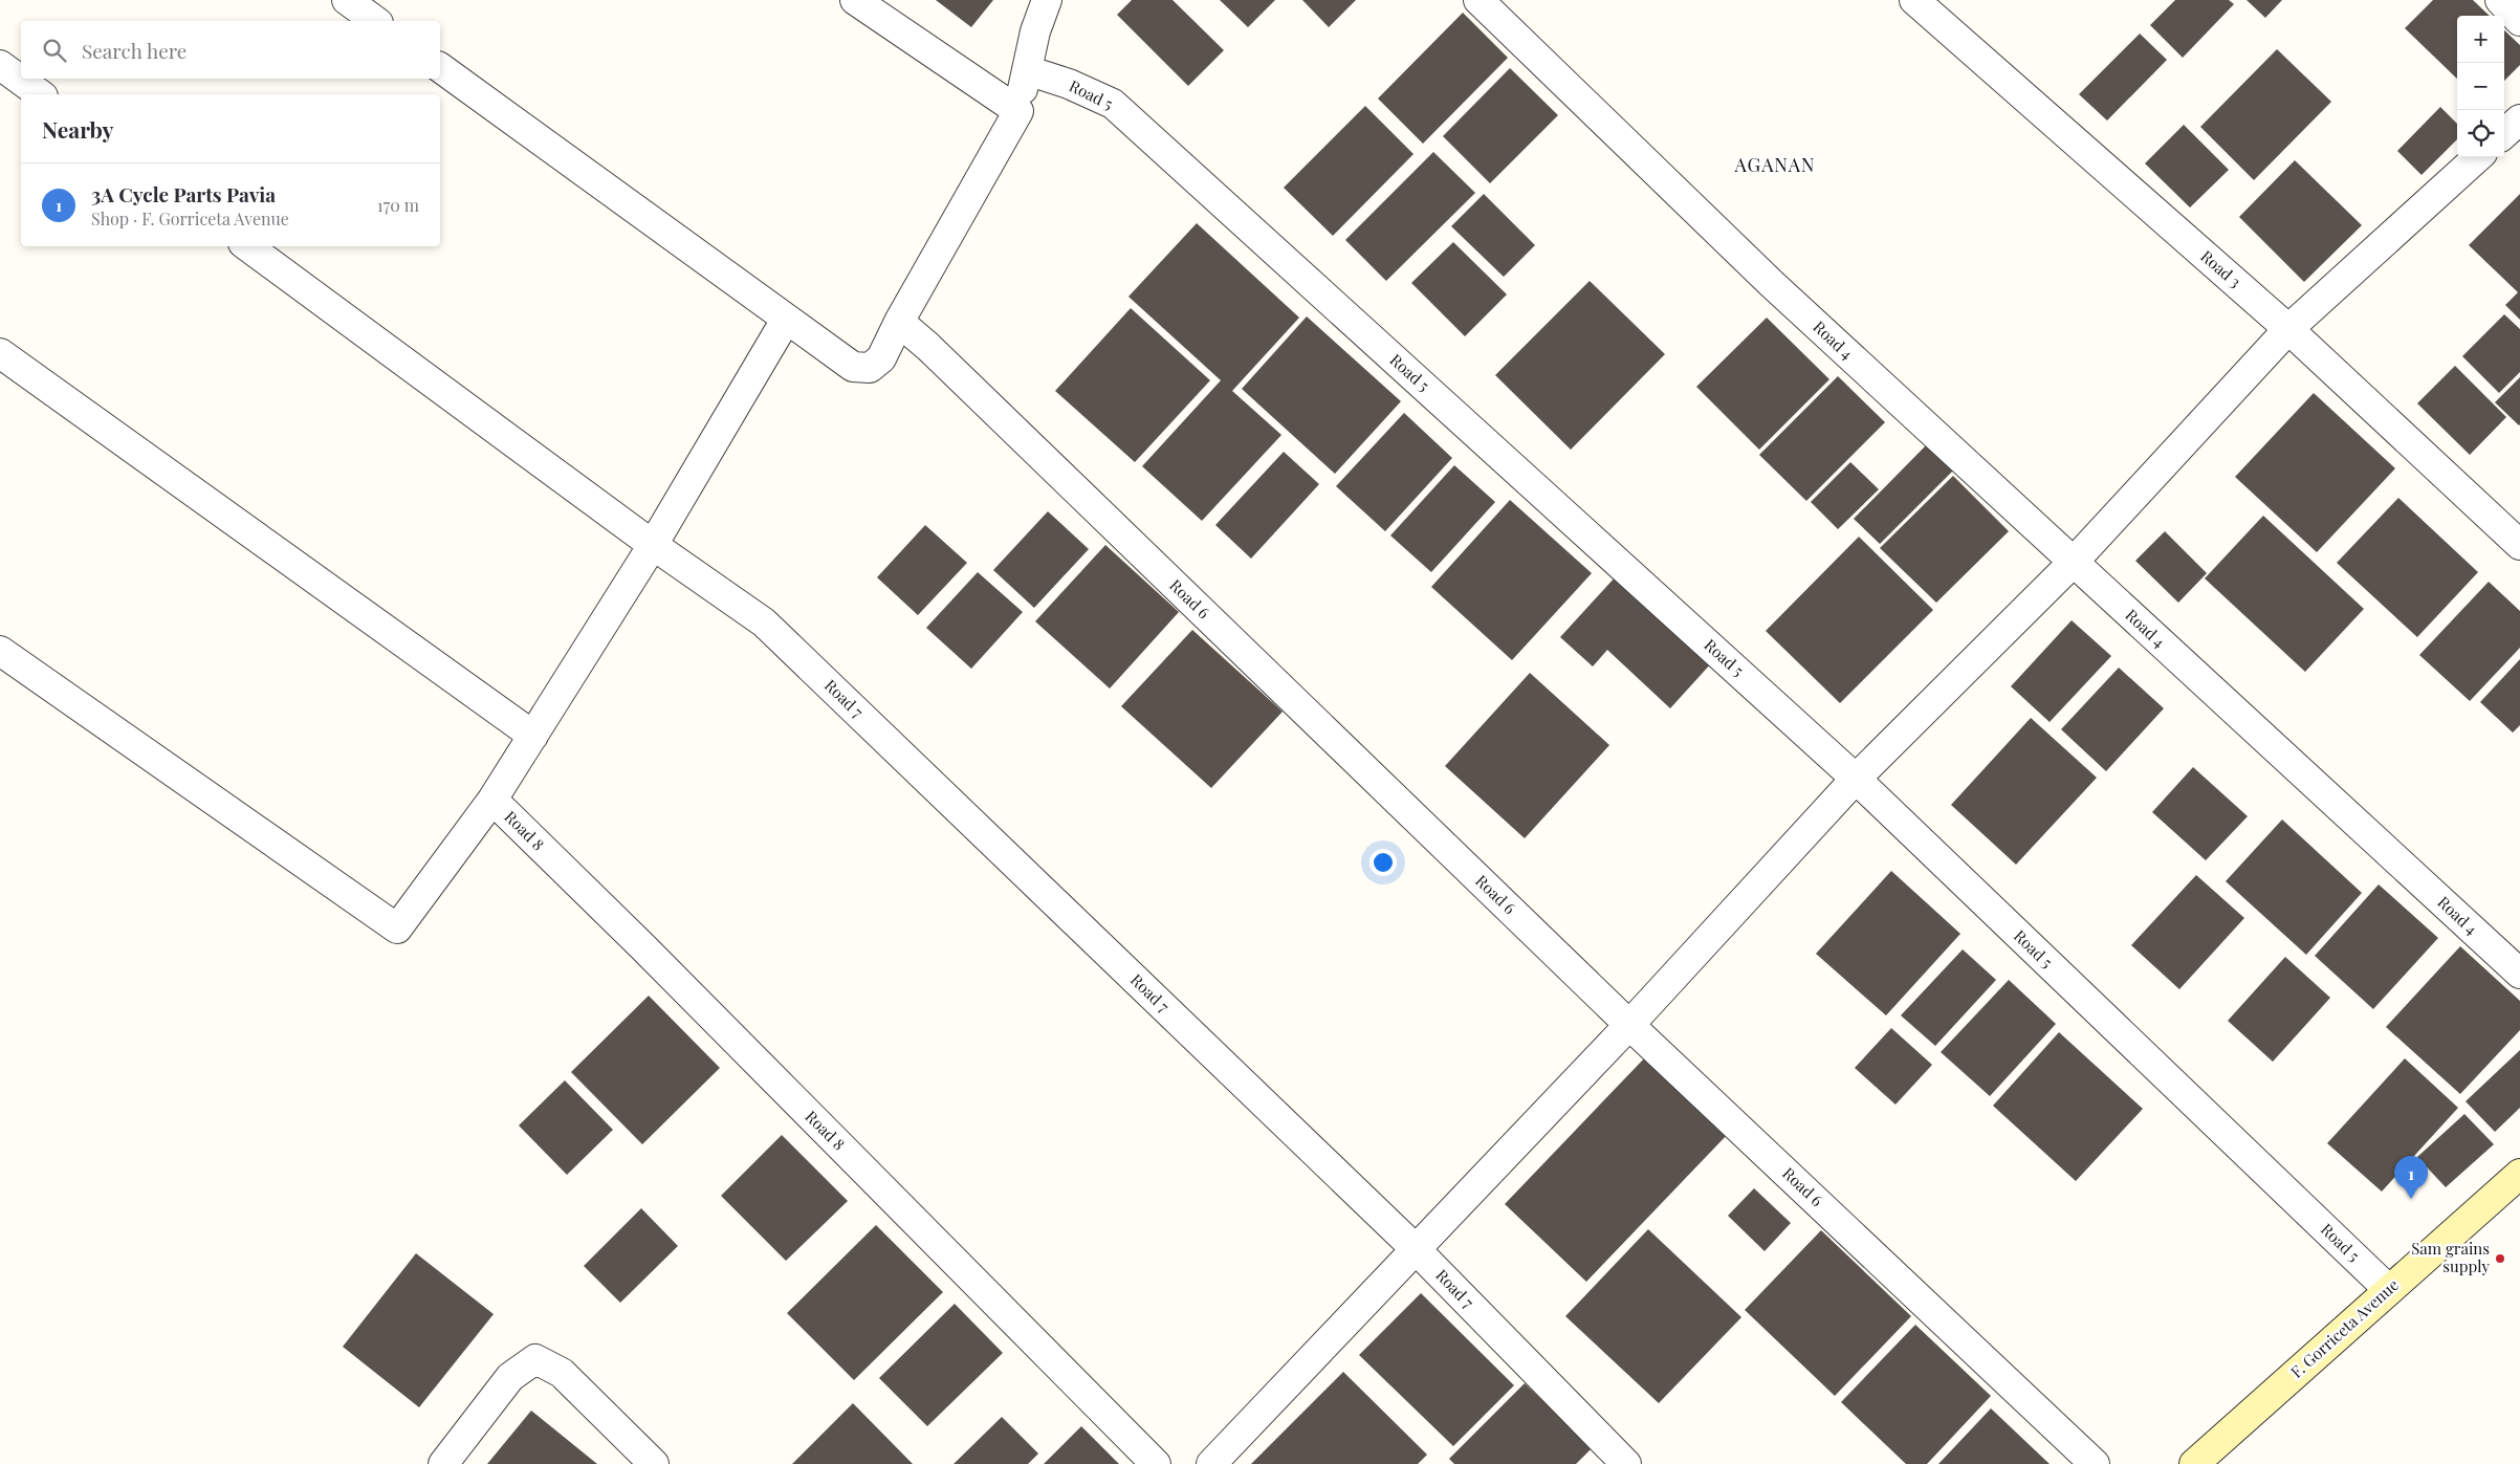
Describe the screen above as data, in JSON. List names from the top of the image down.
{
  "streets": {
    "main road": ["F. Gorriceta Avenue"],
    "street": [
      "Road 5",
      "Road 3",
      "Road 4",
      "Road 6",
      "Road 7",
      "Road 8"
    ]
  },
  "crossings": [
    ["Road 5", "F. Gorriceta Avenue"]
  ],
  "districts": ["AGANAN"],
  "places": ["Sam grains supply"],
  "page": {
    "map_buttons": ["+", "−"],
    "search": "Search here",
    "heading": "Nearby",
    "list": [
      {
        "mark": "1",
        "name": "3A Cycle Parts Pavia",
        "note": "Shop · F. Gorriceta Avenue",
        "value": "170 m"
      }
    ],
    "pins": "1"
  }
}
